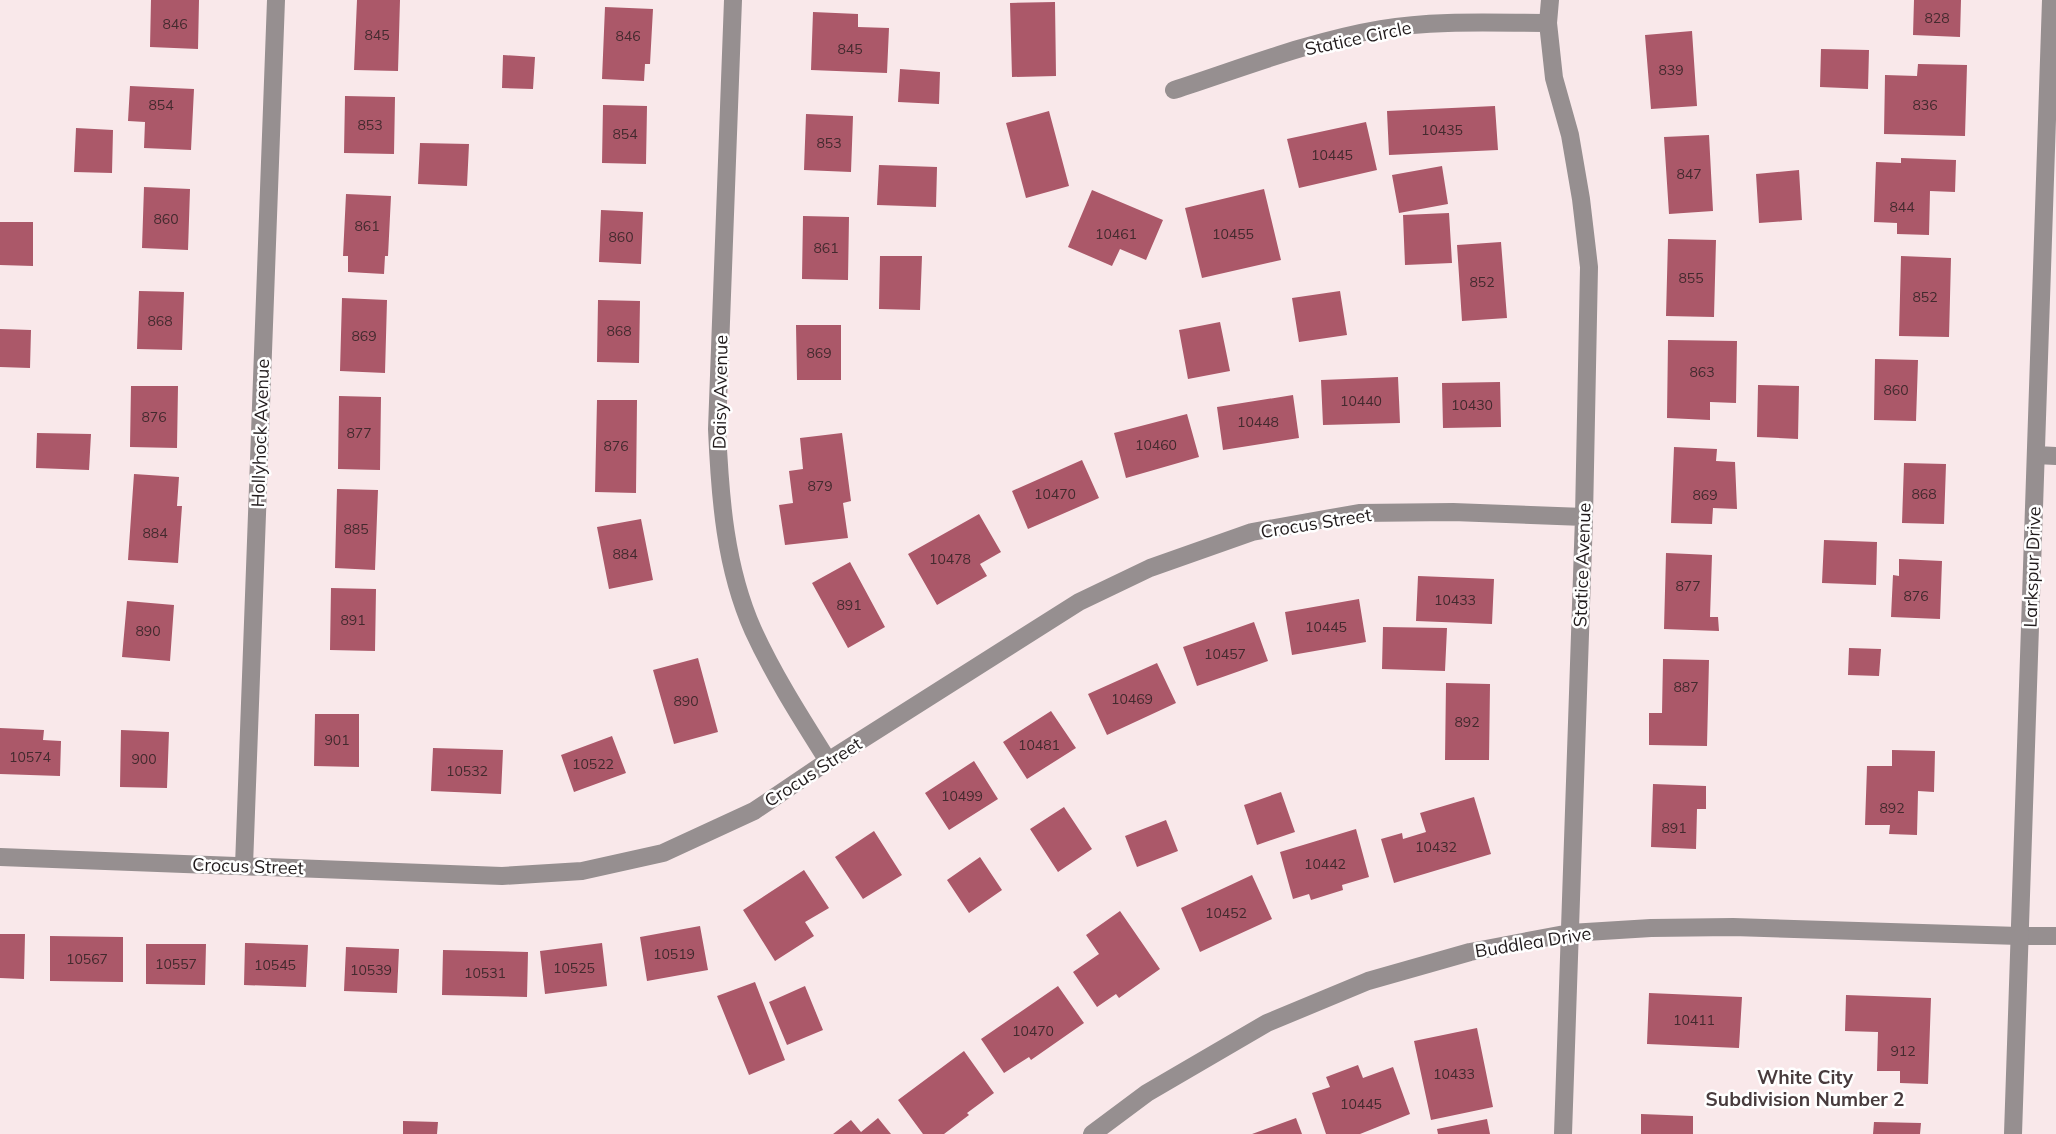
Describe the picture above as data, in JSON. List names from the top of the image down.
{
  "streets": {
    "street": [
      "Statice Circle",
      "Daisy Avenue",
      "Hollyhock Avenue",
      "Crocus Street",
      "Statice Avenue",
      "Larkspur Drive",
      "Buddlea Drive"
    ]
  },
  "crossings": [
    ["Statice Circle", "Statice Avenue"],
    ["Daisy Avenue", "Crocus Street"],
    ["Hollyhock Avenue", "Crocus Street"],
    ["Crocus Street", "Statice Avenue"],
    ["Statice Avenue", "Buddlea Drive"],
    ["Larkspur Drive", "Buddlea Drive"]
  ],
  "districts": ["White City Subdivision Number 2"],
  "house_numbers": [
    "828",
    "846",
    "845",
    "846",
    "845",
    "839",
    "854",
    "836",
    "853",
    "10435",
    "854",
    "853",
    "10445",
    "847",
    "844",
    "860",
    "861",
    "10461",
    "10455",
    "860",
    "861",
    "855",
    "852",
    "852",
    "868",
    "868",
    "869",
    "869",
    "863",
    "860",
    "10440",
    "10430",
    "876",
    "10448",
    "877",
    "10460",
    "876",
    "879",
    "10470",
    "868",
    "869",
    "885",
    "884",
    "884",
    "10478",
    "877",
    "876",
    "10433",
    "891",
    "891",
    "10445",
    "890",
    "10457",
    "887",
    "10469",
    "890",
    "892",
    "901",
    "10481",
    "10574",
    "900",
    "10522",
    "10532",
    "10499",
    "892",
    "891",
    "10432",
    "10442",
    "10452",
    "10519",
    "10567",
    "10557",
    "10545",
    "10525",
    "10539",
    "10531",
    "10411",
    "10470",
    "912",
    "10433",
    "10445"
  ]
}
